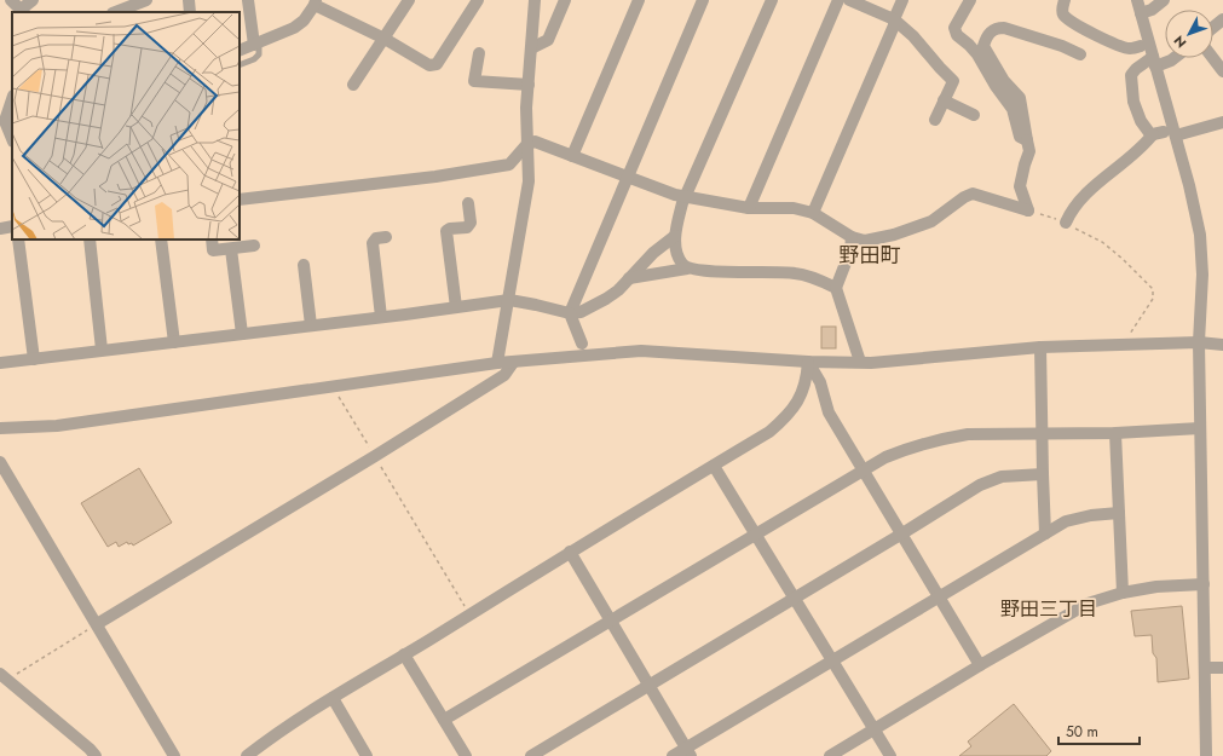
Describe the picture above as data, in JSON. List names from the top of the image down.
{
  "districts": ["野田町", "野田三丁目"],
  "scale_bar": "50 m",
  "north": "bottom left"
}
